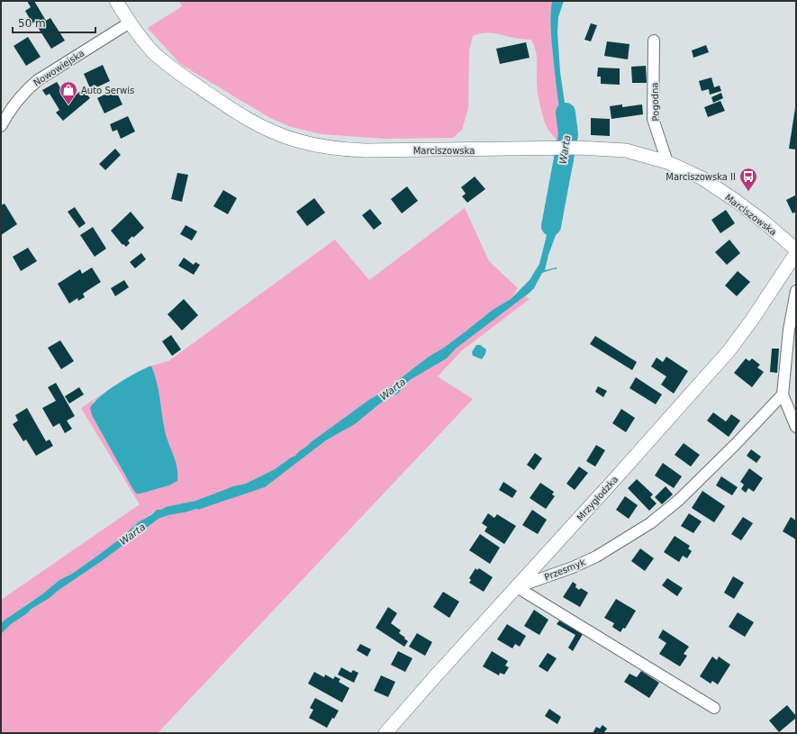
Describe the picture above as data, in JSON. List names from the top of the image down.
{
  "streets": {
    "street": [
      "Nowowiejska",
      "Pogodna",
      "Marciszowska",
      "Mrzygłodzka",
      "Przesmyk"
    ]
  },
  "crossings": [
    ["Nowowiejska", "Marciszowska"],
    ["Pogodna", "Marciszowska"],
    ["Mrzygłodzka", "Przesmyk"]
  ],
  "water": ["Warta"],
  "places": {
    "shop": ["Auto Serwis"],
    "bus stop": ["Marciszowska II"]
  },
  "scale_bar": "50 m"
}
